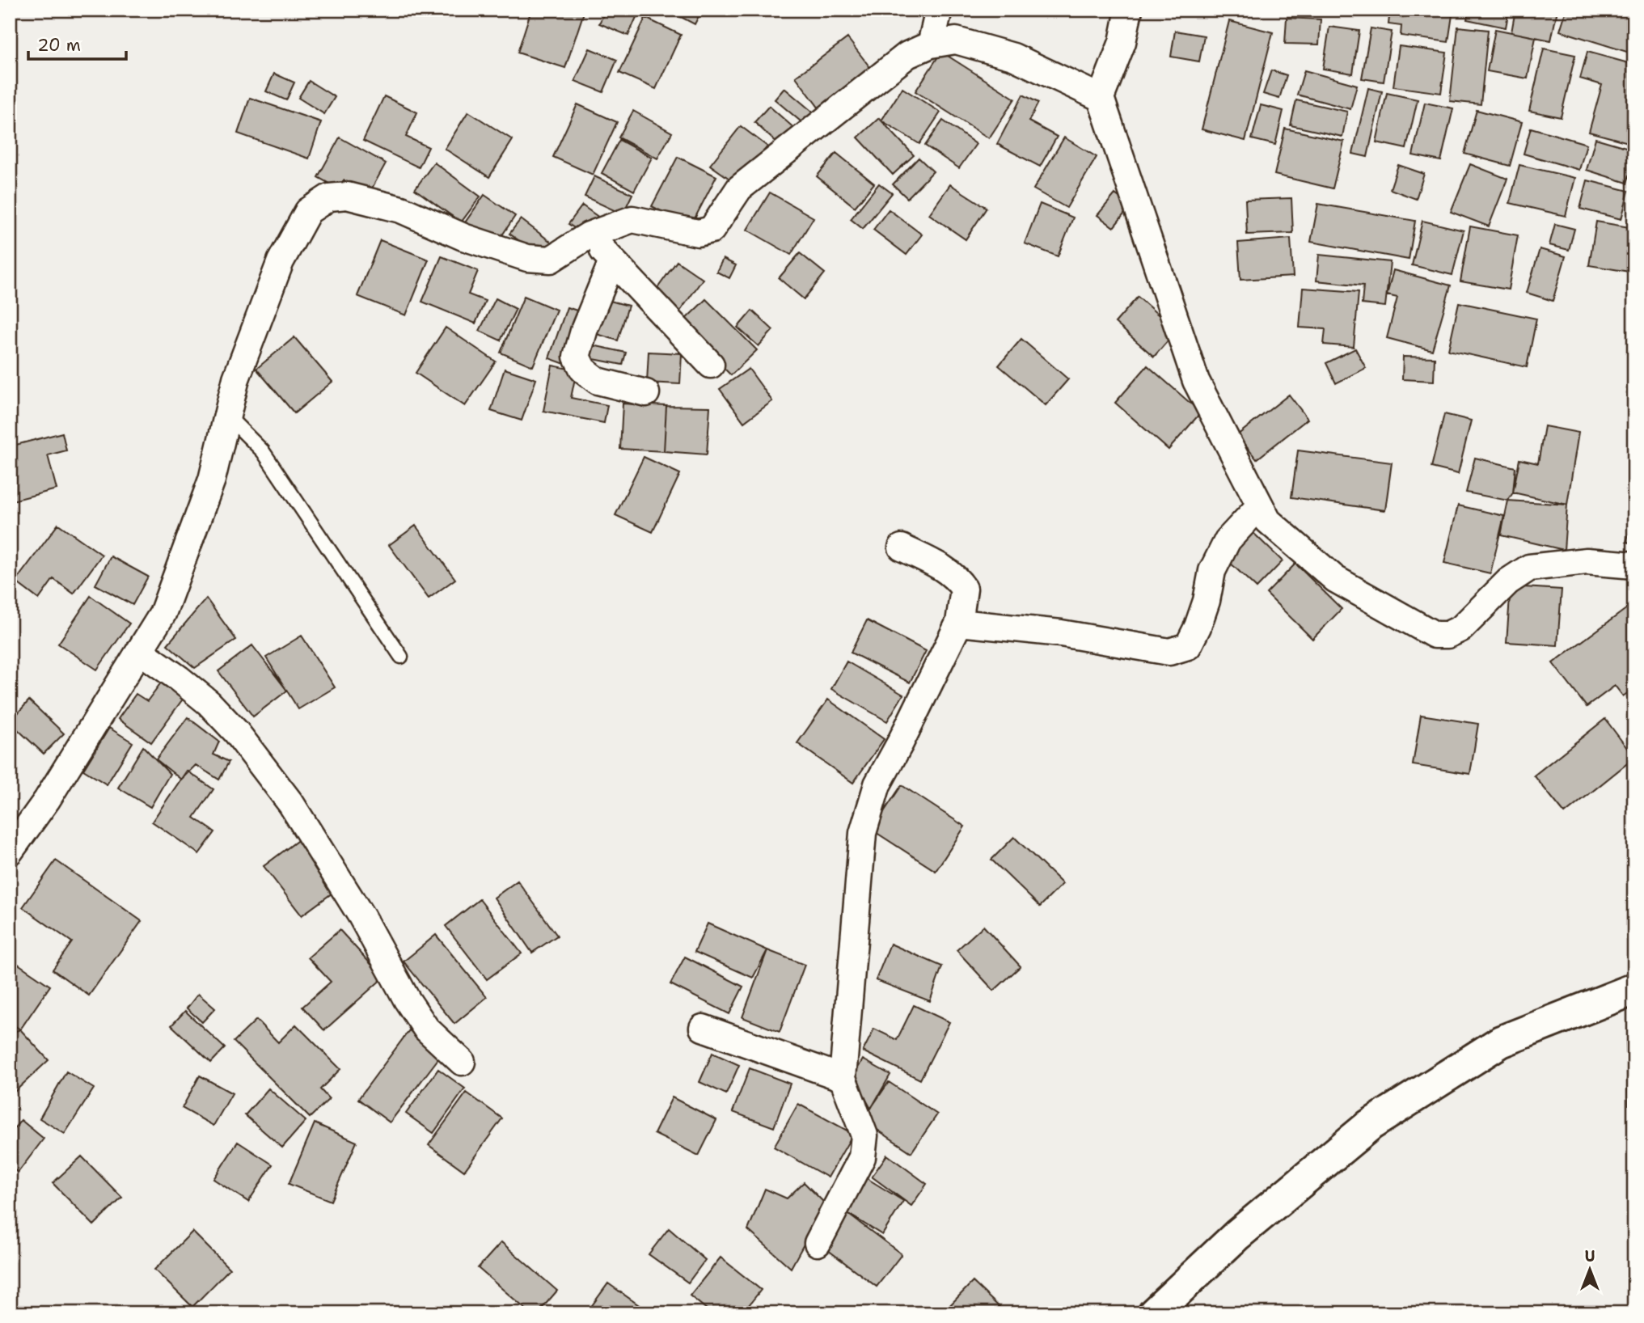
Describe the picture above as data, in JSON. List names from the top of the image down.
{
  "scale_bar": "20 m",
  "north": "top"
}
